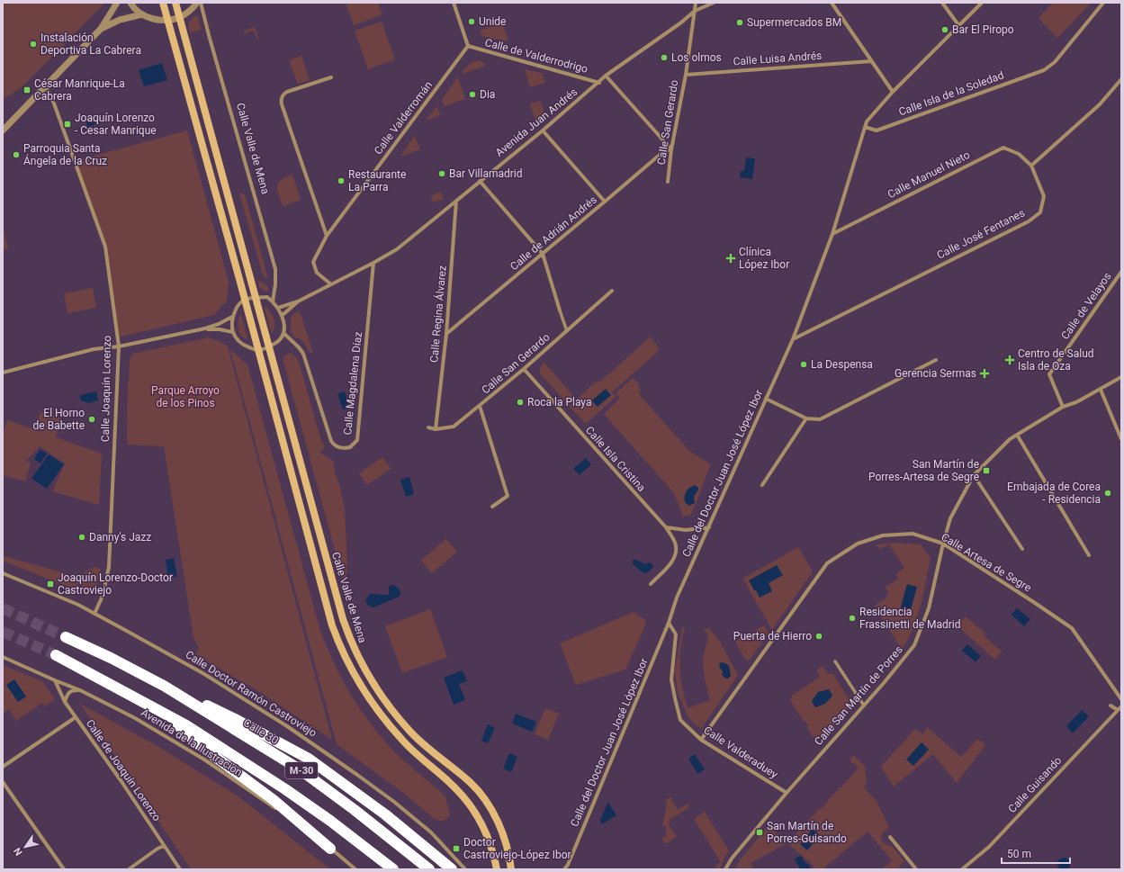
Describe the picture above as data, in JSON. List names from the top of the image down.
{
  "streets": {
    "highway": ["Calle 30", "M-30"],
    "main road": ["Calle Valle de Mena"],
    "street": [
      "Calle de Valderrodrigo",
      "Calle Luisa Andrés",
      "Calle Isla de la Soledad",
      "Calle Valderromán",
      "Avenida Juan Andrés",
      "Calle San Gerardo",
      "Calle Manuel Nieto",
      "Calle de Adrián Andrés",
      "Calle José Fentanes",
      "Calle de Velayos",
      "Calle Regina Álvarez",
      "Calle Magdalena Díaz",
      "Calle Joaquín Lorenzo",
      "Calle Isla Cristina",
      "Calle del Doctor Juan José López Ibor",
      "Calle Artesa de Segre",
      "Calle Doctor Ramón Castroviejo",
      "Calle San Martín de Porres",
      "Avenida de la Ilustración",
      "Calle Valderaduey",
      "Calle de Joaquín Lorenzo",
      "Calle Guisando"
    ]
  },
  "crossings": [
    ["Calle de Valderrodrigo", "Calle Valderromán"],
    ["Calle de Valderrodrigo", "Avenida Juan Andrés"],
    ["Calle Luisa Andrés", "Calle San Gerardo"],
    ["Calle Isla de la Soledad", "Calle del Doctor Juan José López Ibor"],
    ["Calle Valderromán", "Avenida Juan Andrés"],
    ["Avenida Juan Andrés", "Calle San Gerardo"],
    ["Avenida Juan Andrés", "Calle Regina Álvarez"],
    ["Avenida Juan Andrés", "Calle Magdalena Díaz"],
    ["Calle San Gerardo", "Calle de Adrián Andrés"],
    ["Calle San Gerardo", "Calle Regina Álvarez"],
    ["Calle San Gerardo", "Calle Isla Cristina"],
    ["Calle Manuel Nieto", "Calle José Fentanes"],
    ["Calle Manuel Nieto", "Calle del Doctor Juan José López Ibor"],
    ["Calle de Adrián Andrés", "Calle Regina Álvarez"],
    ["Calle José Fentanes", "Calle del Doctor Juan José López Ibor"],
    ["Calle de Velayos", "Calle San Martín de Porres"],
    ["Calle Joaquín Lorenzo", "Calle Doctor Ramón Castroviejo"],
    ["Calle del Doctor Juan José López Ibor", "Calle Valderaduey"],
    ["Calle Artesa de Segre", "Calle San Martín de Porres"],
    ["Calle Artesa de Segre", "Calle Valderaduey"],
    ["Calle San Martín de Porres", "Calle Valderaduey"],
    ["Avenida de la Ilustración", "Calle de Joaquín Lorenzo"]
  ],
  "parks": ["Parque Arroyo de los Pinos"],
  "places": {
    "other": [
      "Unide",
      "Supermercados BM",
      "Bar El Piropo",
      "Instalación Deportiva La Cabrera",
      "Los olmos",
      "Dia",
      "Parroquia Santa Ángela de la Cruz",
      "Bar Villamadrid",
      "Restaurante La Parra",
      "La Despensa",
      "Roca la Playa",
      "El Horno de Babette",
      "Embajada de Corea - Residencia",
      "Danny's Jazz",
      "Residencia Frassinetti de Madrid",
      "Puerta de Hierro"
    ],
    "transit": [
      "César Manrique-La Cabrera",
      "Joaquín Lorenzo - Cesar Manrique",
      "San Martín de Porres-Artesa de Segre",
      "Joaquín Lorenzo-Doctor Castroviejo",
      "San Martín de Porres-Guisando",
      "Doctor Castroviejo-López Ibor"
    ],
    "health": ["Clínica López Ibor", "Centro de Salud Isla de Oza", "Gerencia Sermas"]
  },
  "scale_bar": "50 m",
  "north": "bottom left"
}
